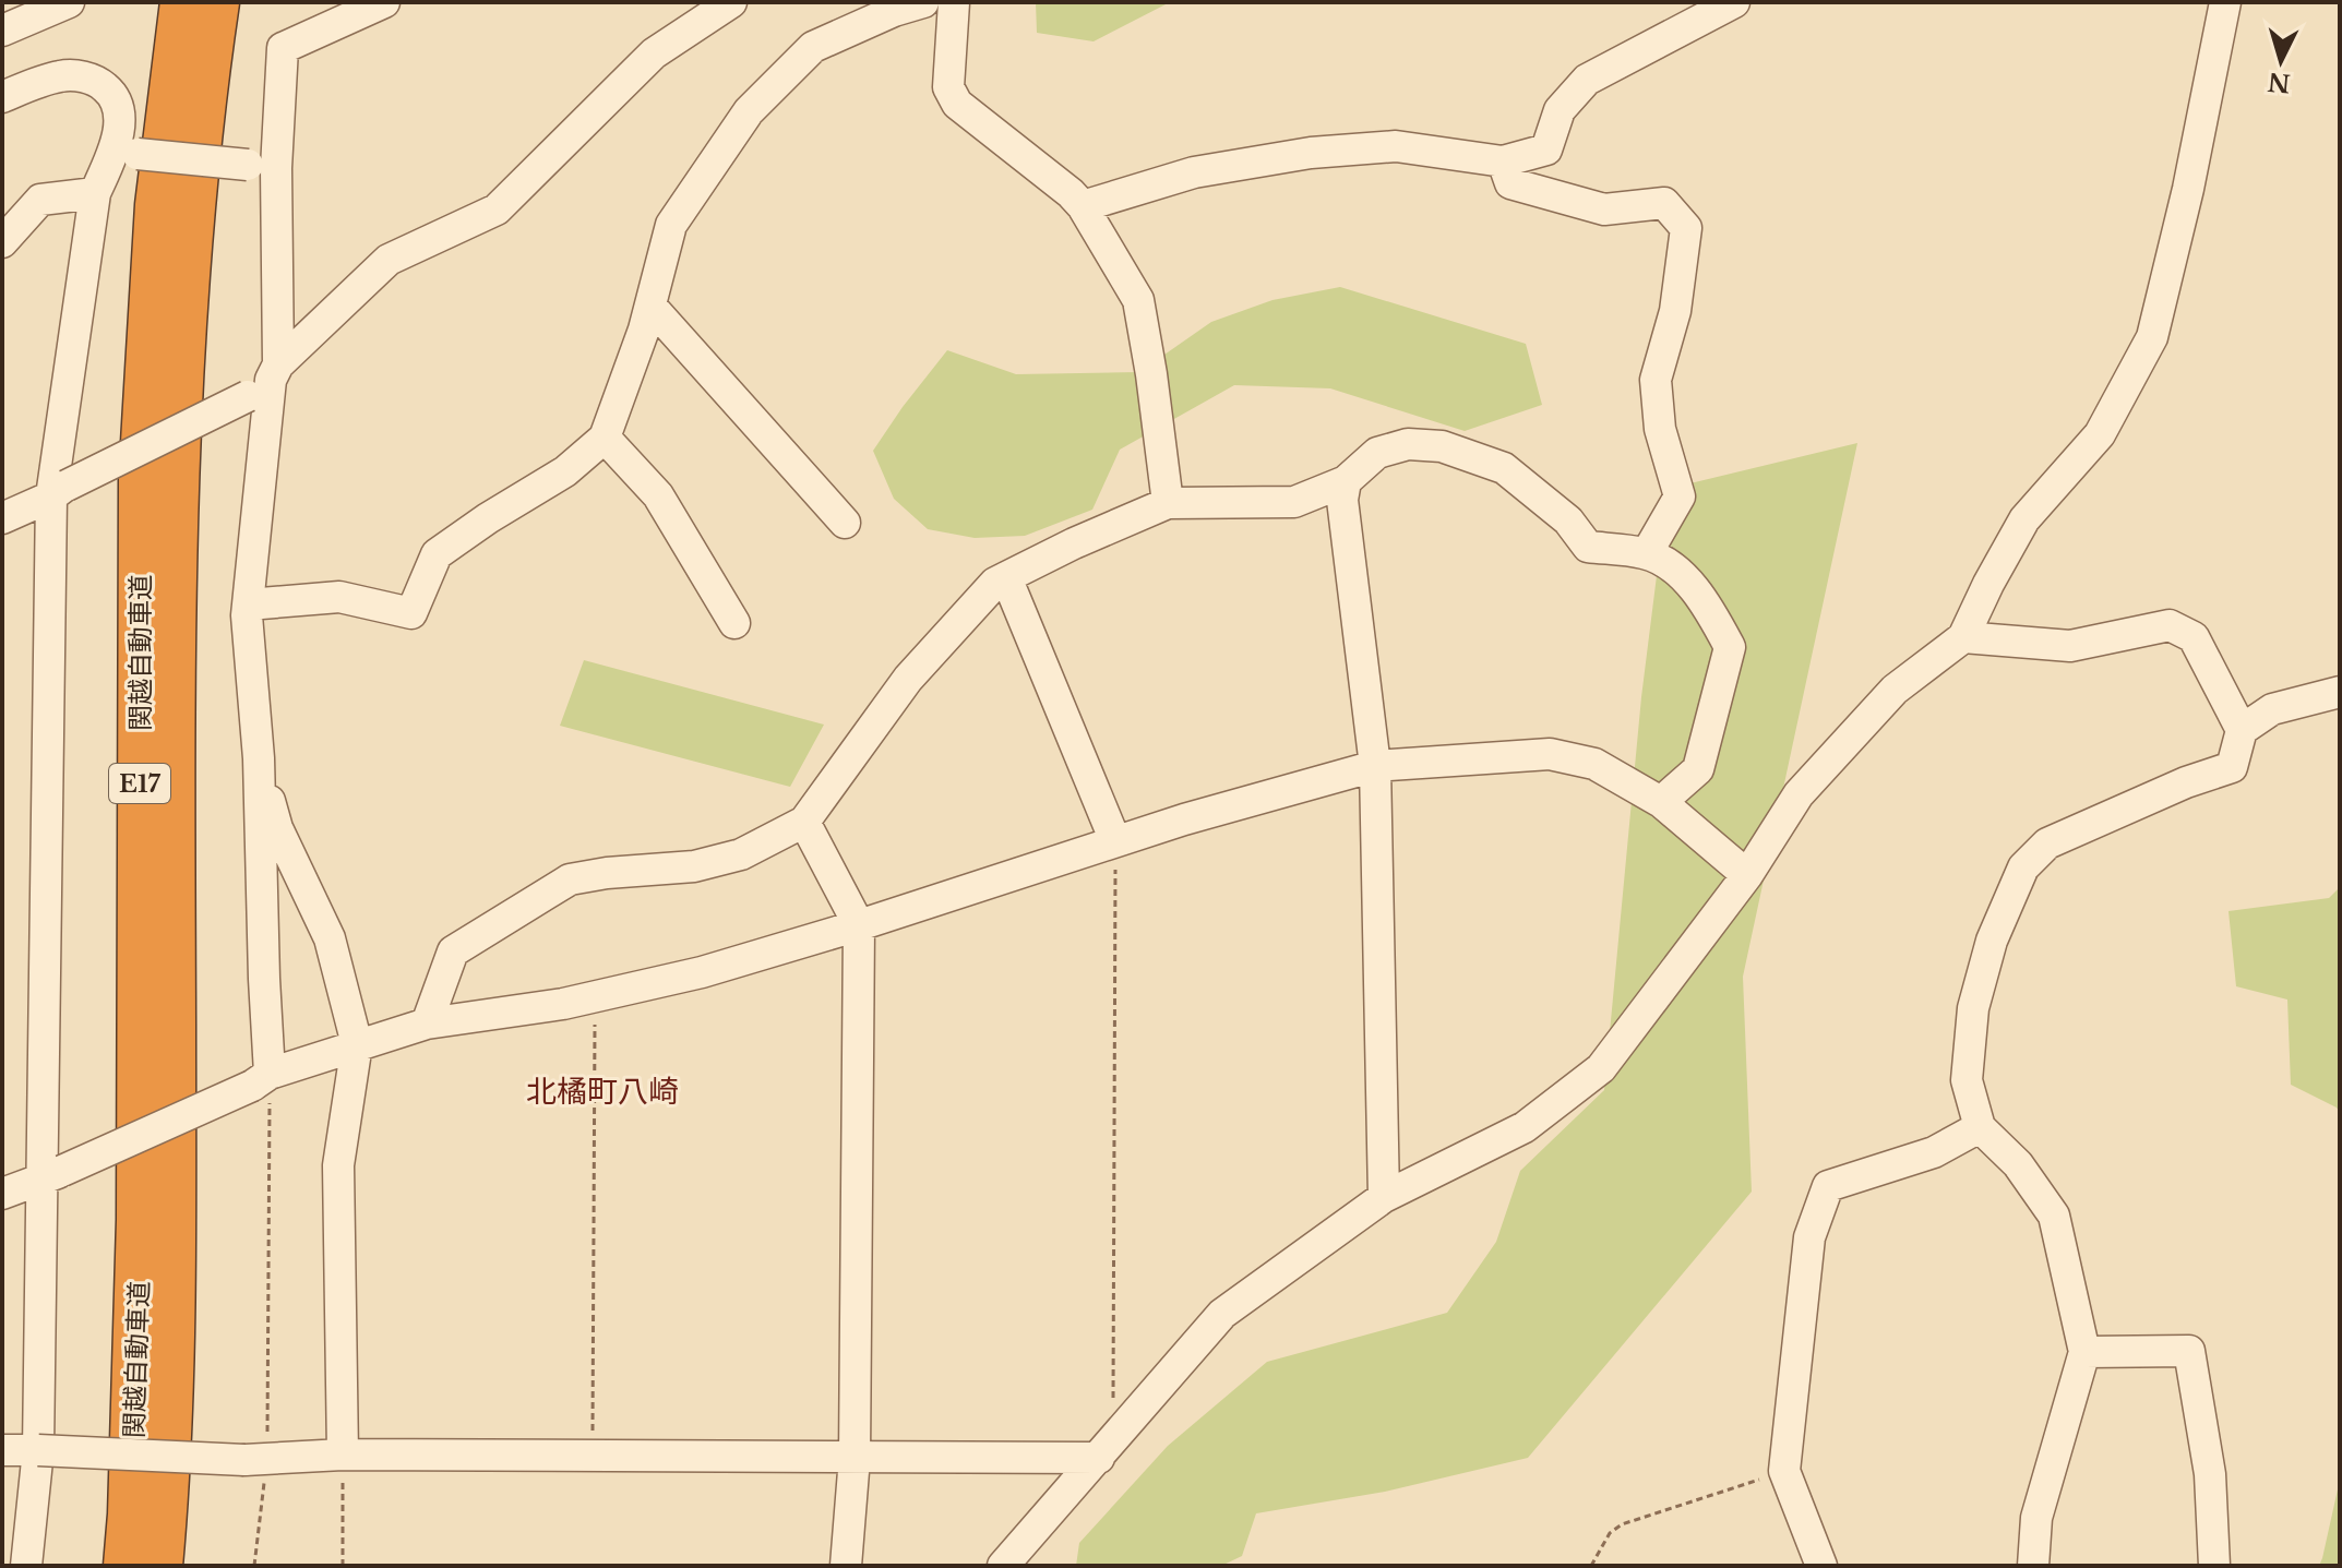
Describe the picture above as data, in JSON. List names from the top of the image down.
{
  "streets": {
    "highway": ["関越自動車道", "E17"]
  },
  "districts": ["北橘町八崎"],
  "north": "bottom"
}
